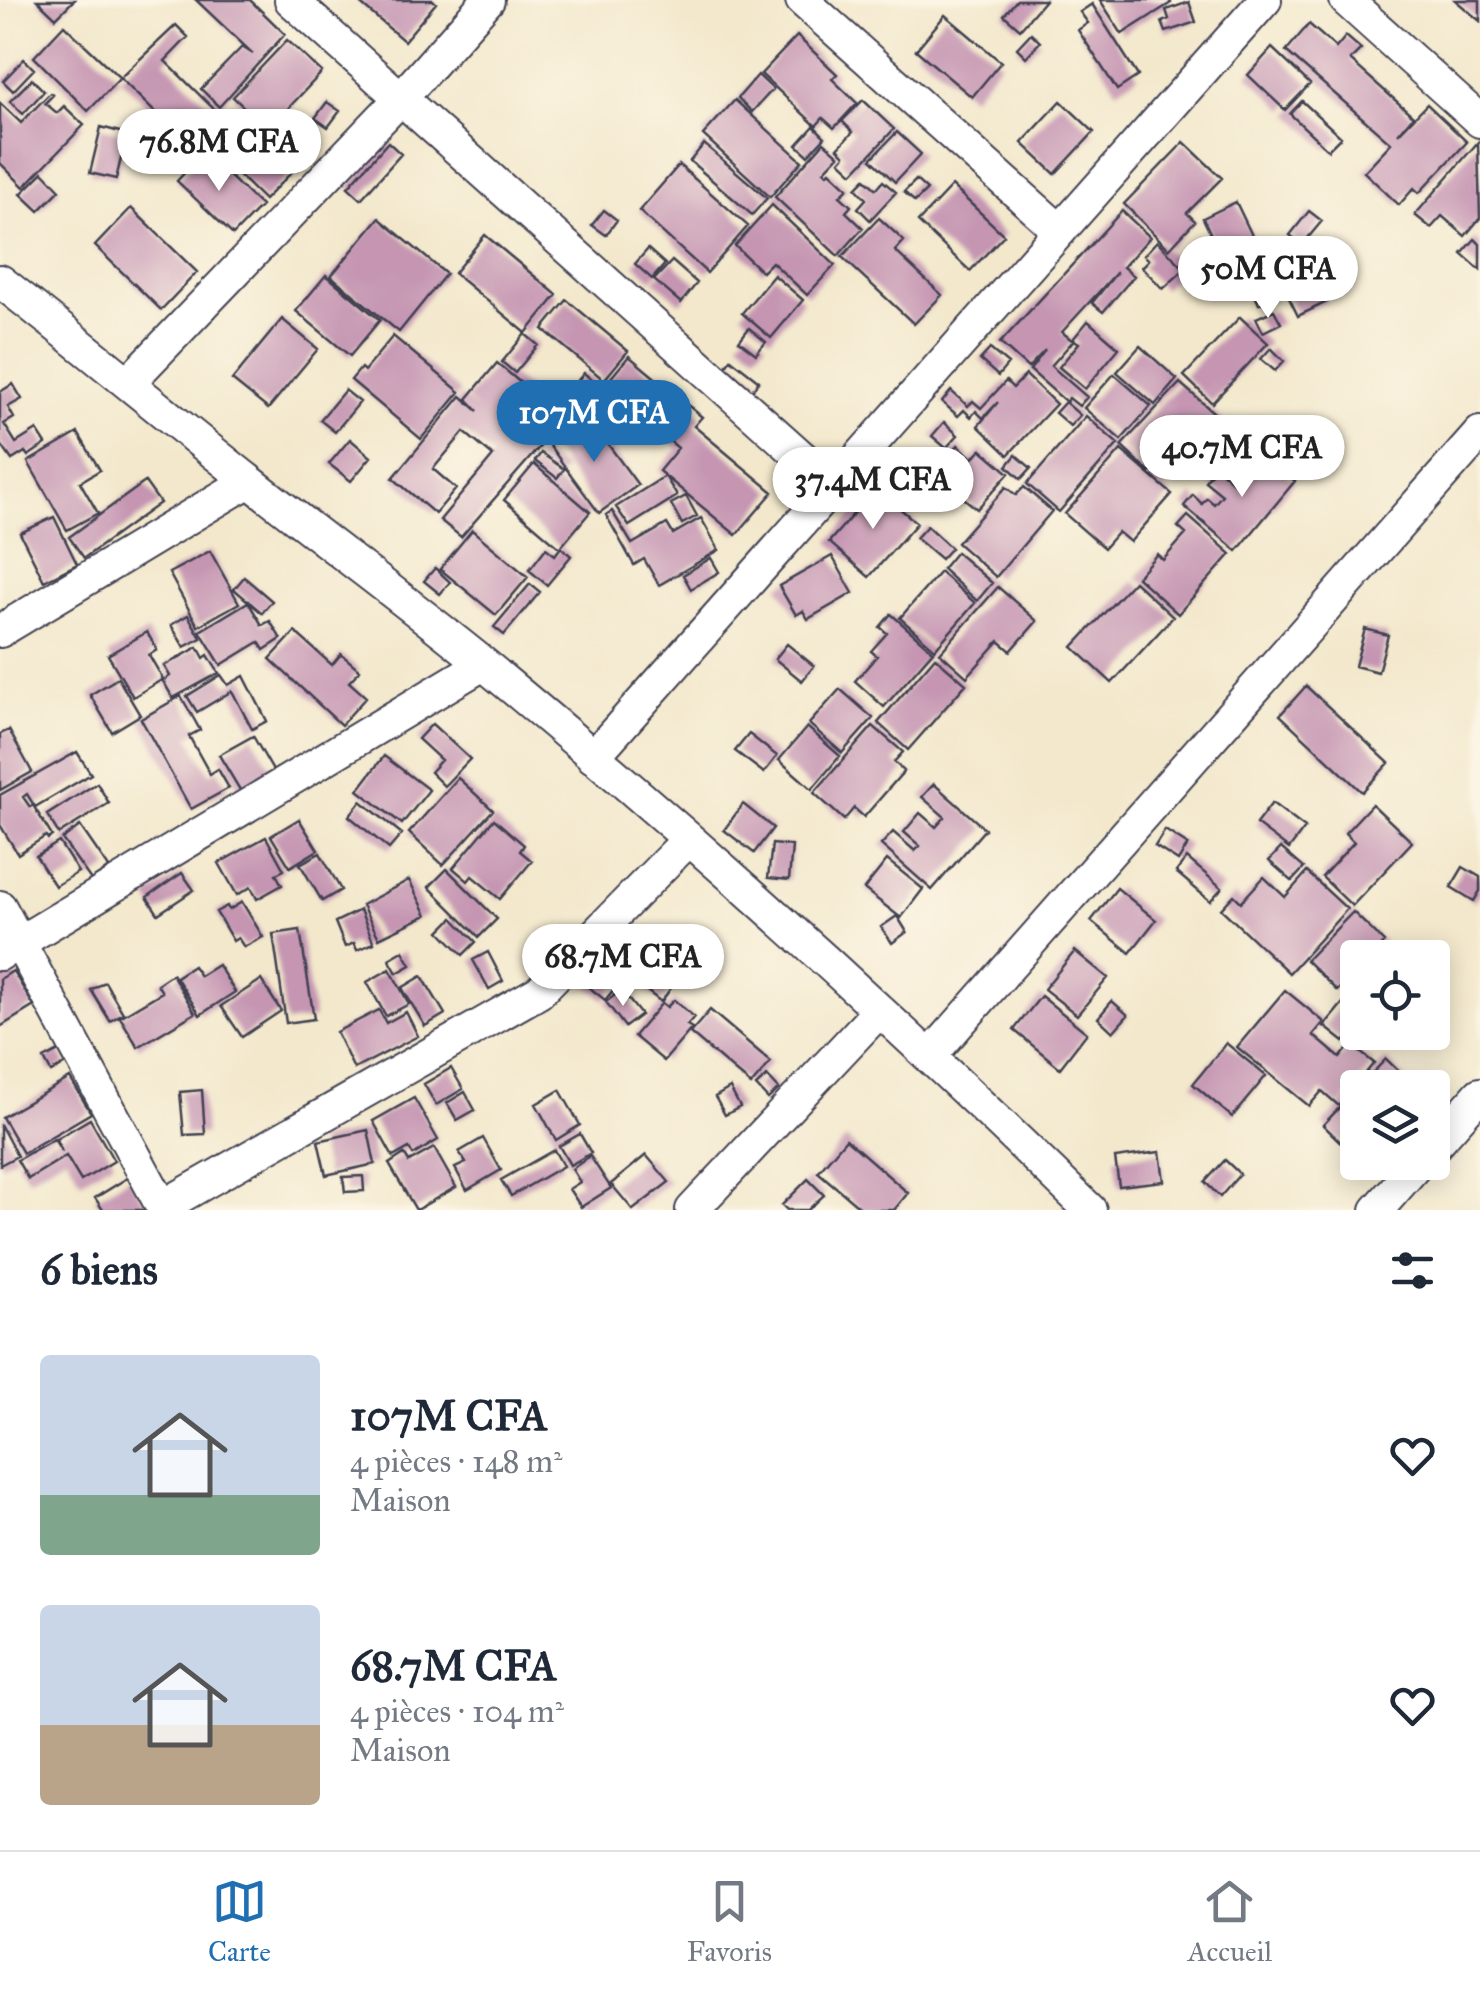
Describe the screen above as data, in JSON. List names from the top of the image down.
{
  "page": {
    "price": [
      "76.8M CFA",
      "50M CFA",
      "107M CFA",
      "40.7M CFA",
      "37.4M CFA",
      "68.7M CFA"
    ],
    "heading": "6 biens",
    "list": [
      {
        "name": "107M CFA",
        "note": "4 pièces · 148 m² · Maison"
      },
      {
        "name": "68.7M CFA",
        "note": "4 pièces · 104 m² · Maison"
      }
    ],
    "tabs": ["Carte", "Favoris", "Accueil"]
  }
}
